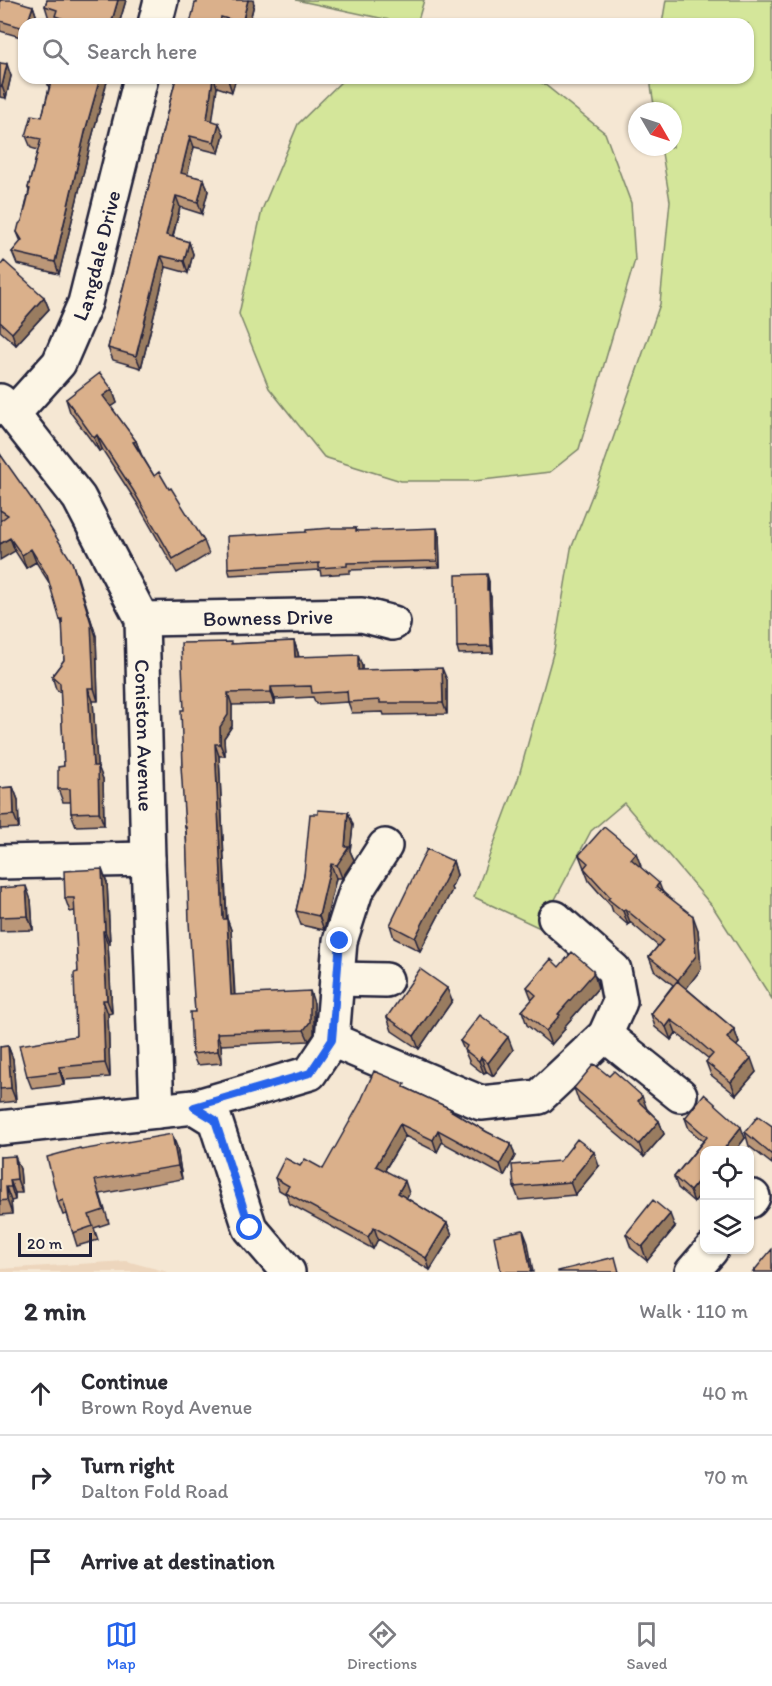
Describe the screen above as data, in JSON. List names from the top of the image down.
{
  "streets": {
    "street": ["Langdale Drive", "Bowness Drive", "Coniston Avenue"]
  },
  "crossings": [
    ["Langdale Drive", "Coniston Avenue"],
    ["Bowness Drive", "Coniston Avenue"]
  ],
  "scale_bar": "20 m",
  "north": "bottom right",
  "page": {
    "search": "Search here",
    "scale": "20 m",
    "heading": ["2 min", "Walk · 110 m"],
    "list": [
      ["Continue", "Brown Royd Avenue", "40 m"],
      ["Turn right", "Dalton Fold Road", "70 m"],
      "Arrive at destination"
    ],
    "nav": ["Map", "Directions", "Saved"]
  }
}
